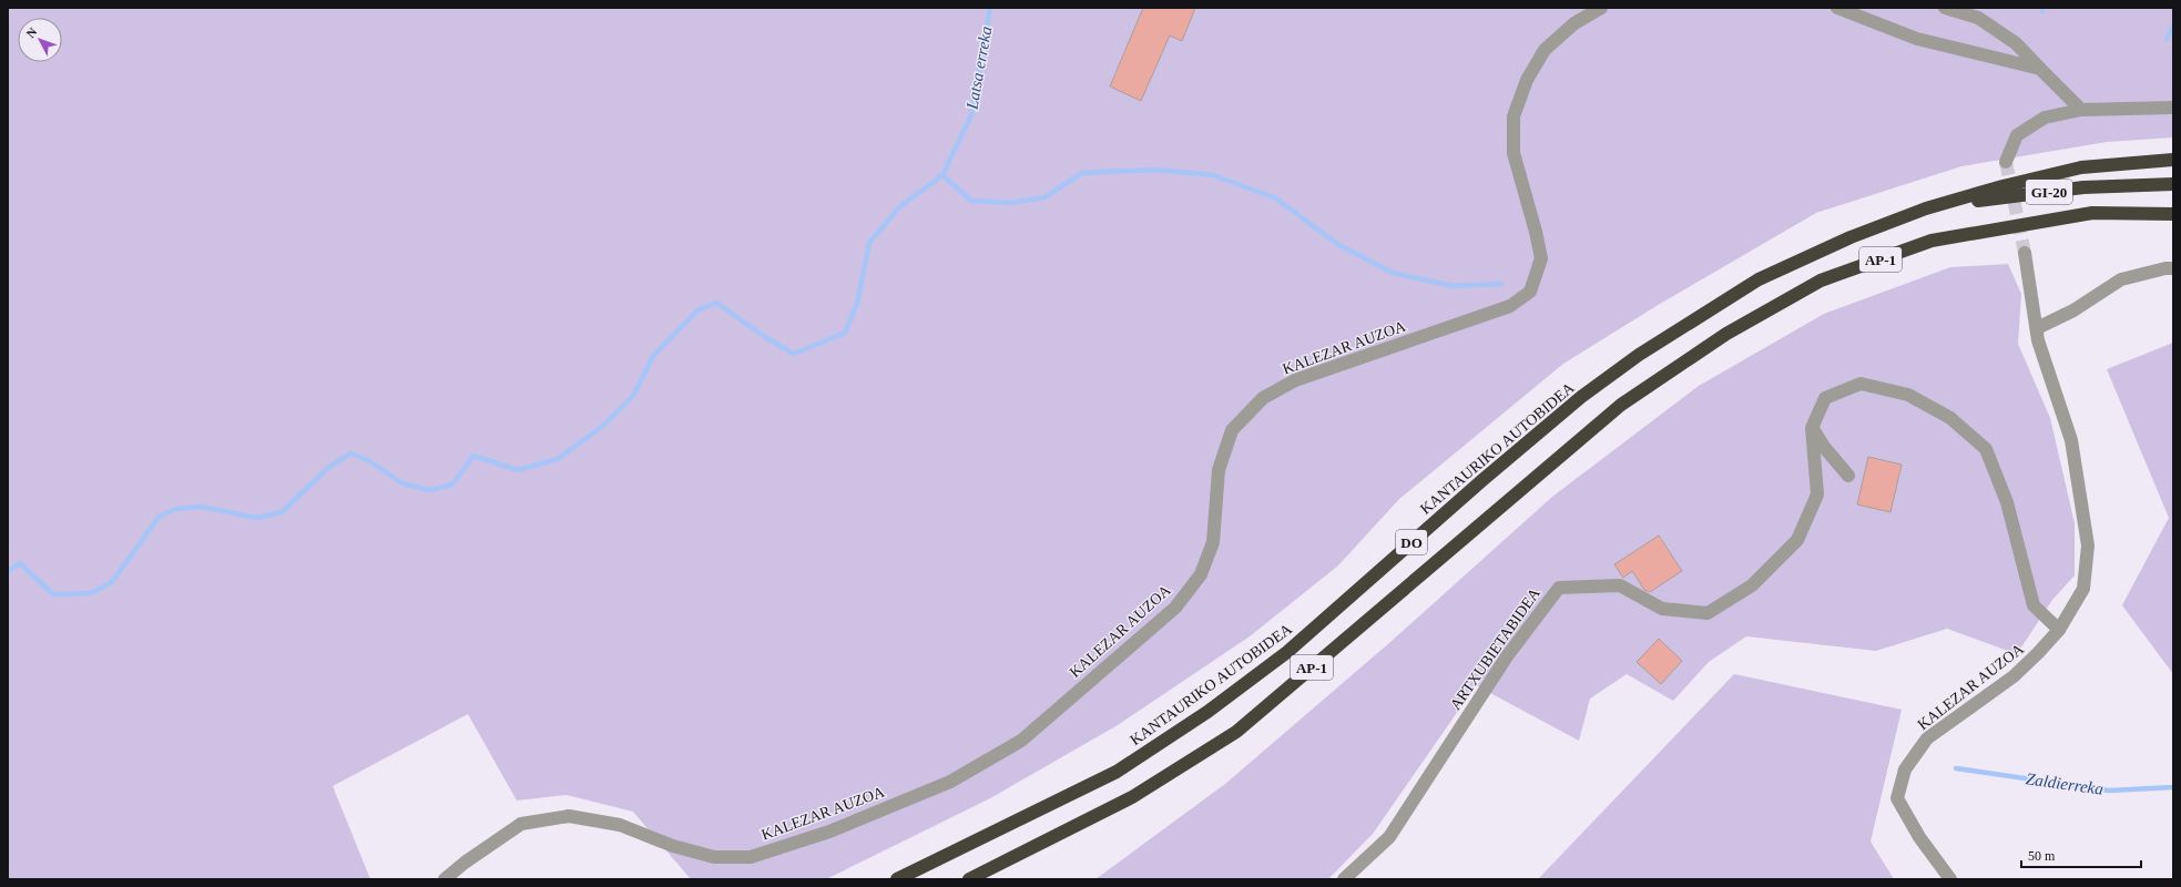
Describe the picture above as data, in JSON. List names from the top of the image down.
{
  "streets": {
    "highway": [
      "GI-20",
      "AP-1",
      "KANTAURIKO AUTOBIDEA",
      "DO"
    ],
    "street": ["KALEZAR AUZOA", "ARTXUBIETABIDEA"]
  },
  "crossings": [
    ["GI-20", "KANTAURIKO AUTOBIDEA"],
    ["KALEZAR AUZOA", "ARTXUBIETABIDEA"]
  ],
  "water": ["Latsa erreka", "Zaldierreka"],
  "scale_bar": "50 m",
  "north": "top left"
}
